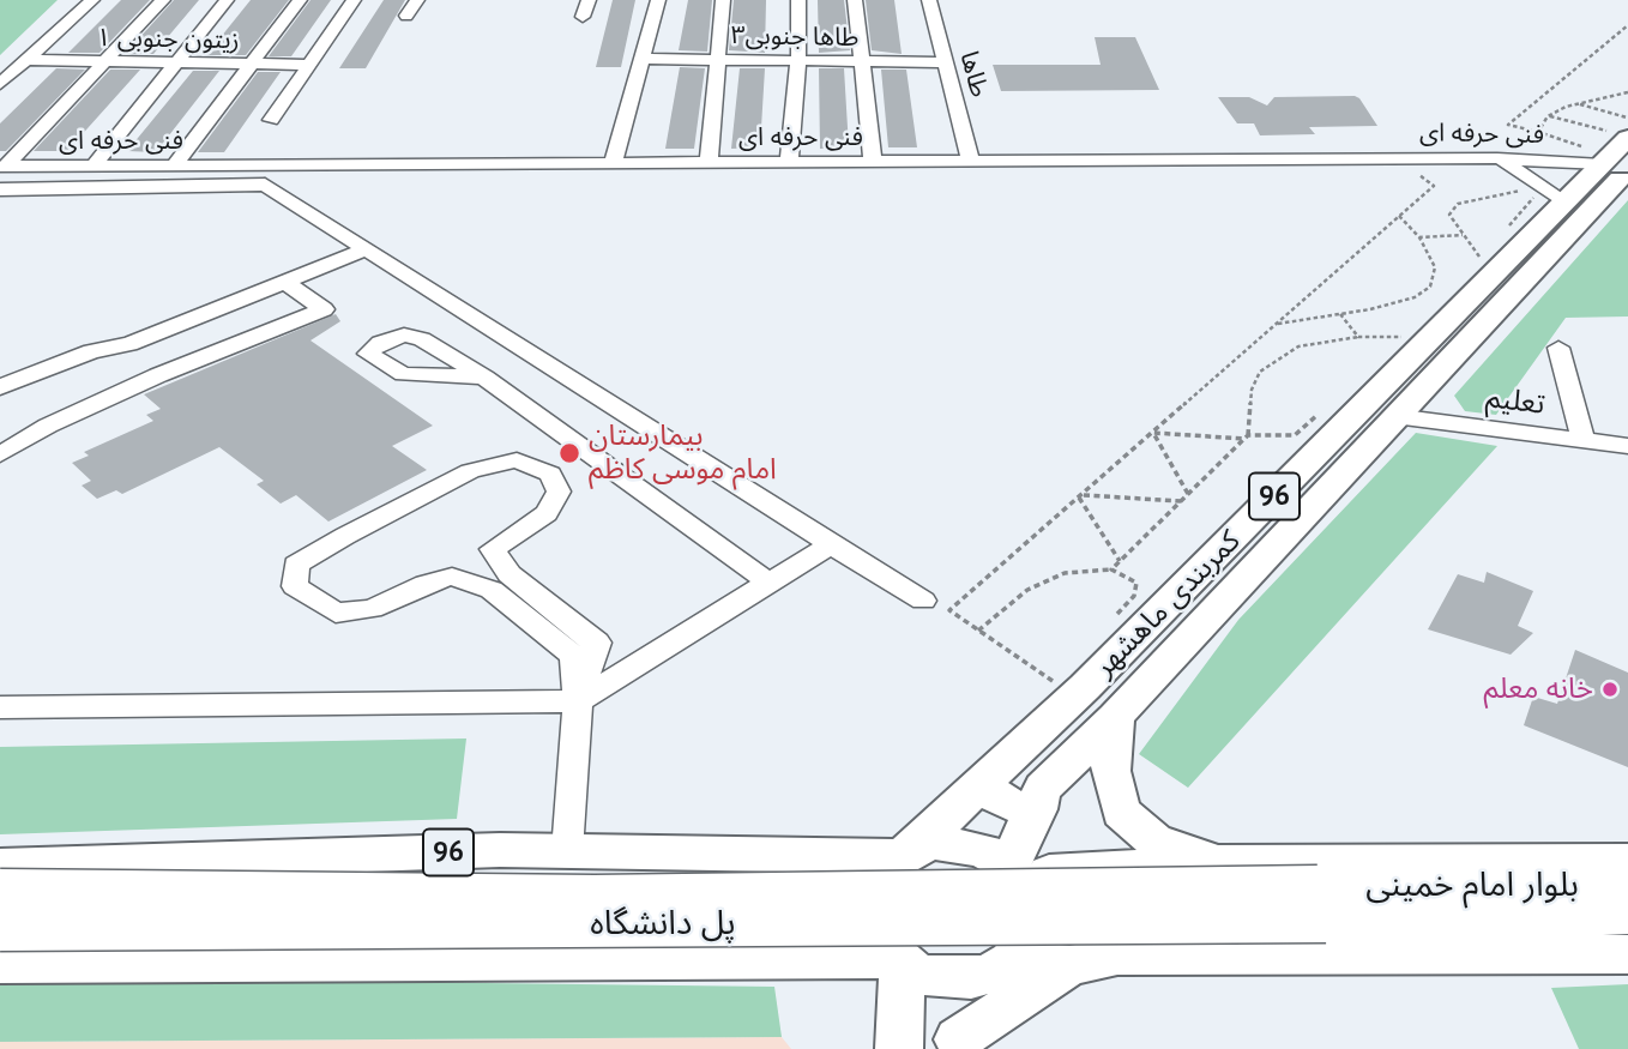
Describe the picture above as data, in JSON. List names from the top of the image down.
{
  "streets": {
    "main road": [
      "96",
      "کمربندی ماهشهر",
      "بلوار امام خمینی",
      "پل دانشگاه"
    ],
    "street": [
      "طاها جنوبی۳",
      "زیتون جنوبی ۱",
      "طاها",
      "فنی حرفه ای",
      "تعلیم"
    ]
  },
  "crossings": [
    ["طاها جنوبی۳", "طاها"],
    ["طاها", "فنی حرفه ای"],
    ["فنی حرفه ای", "کمربندی ماهشهر"],
    ["تعلیم", "کمربندی ماهشهر"],
    ["96", "کمربندی ماهشهر"],
    ["بلوار امام خمینی", "پل دانشگاه"]
  ],
  "places": ["بیمارستان امام موسی کاظم", "خانه معلم"]
}
